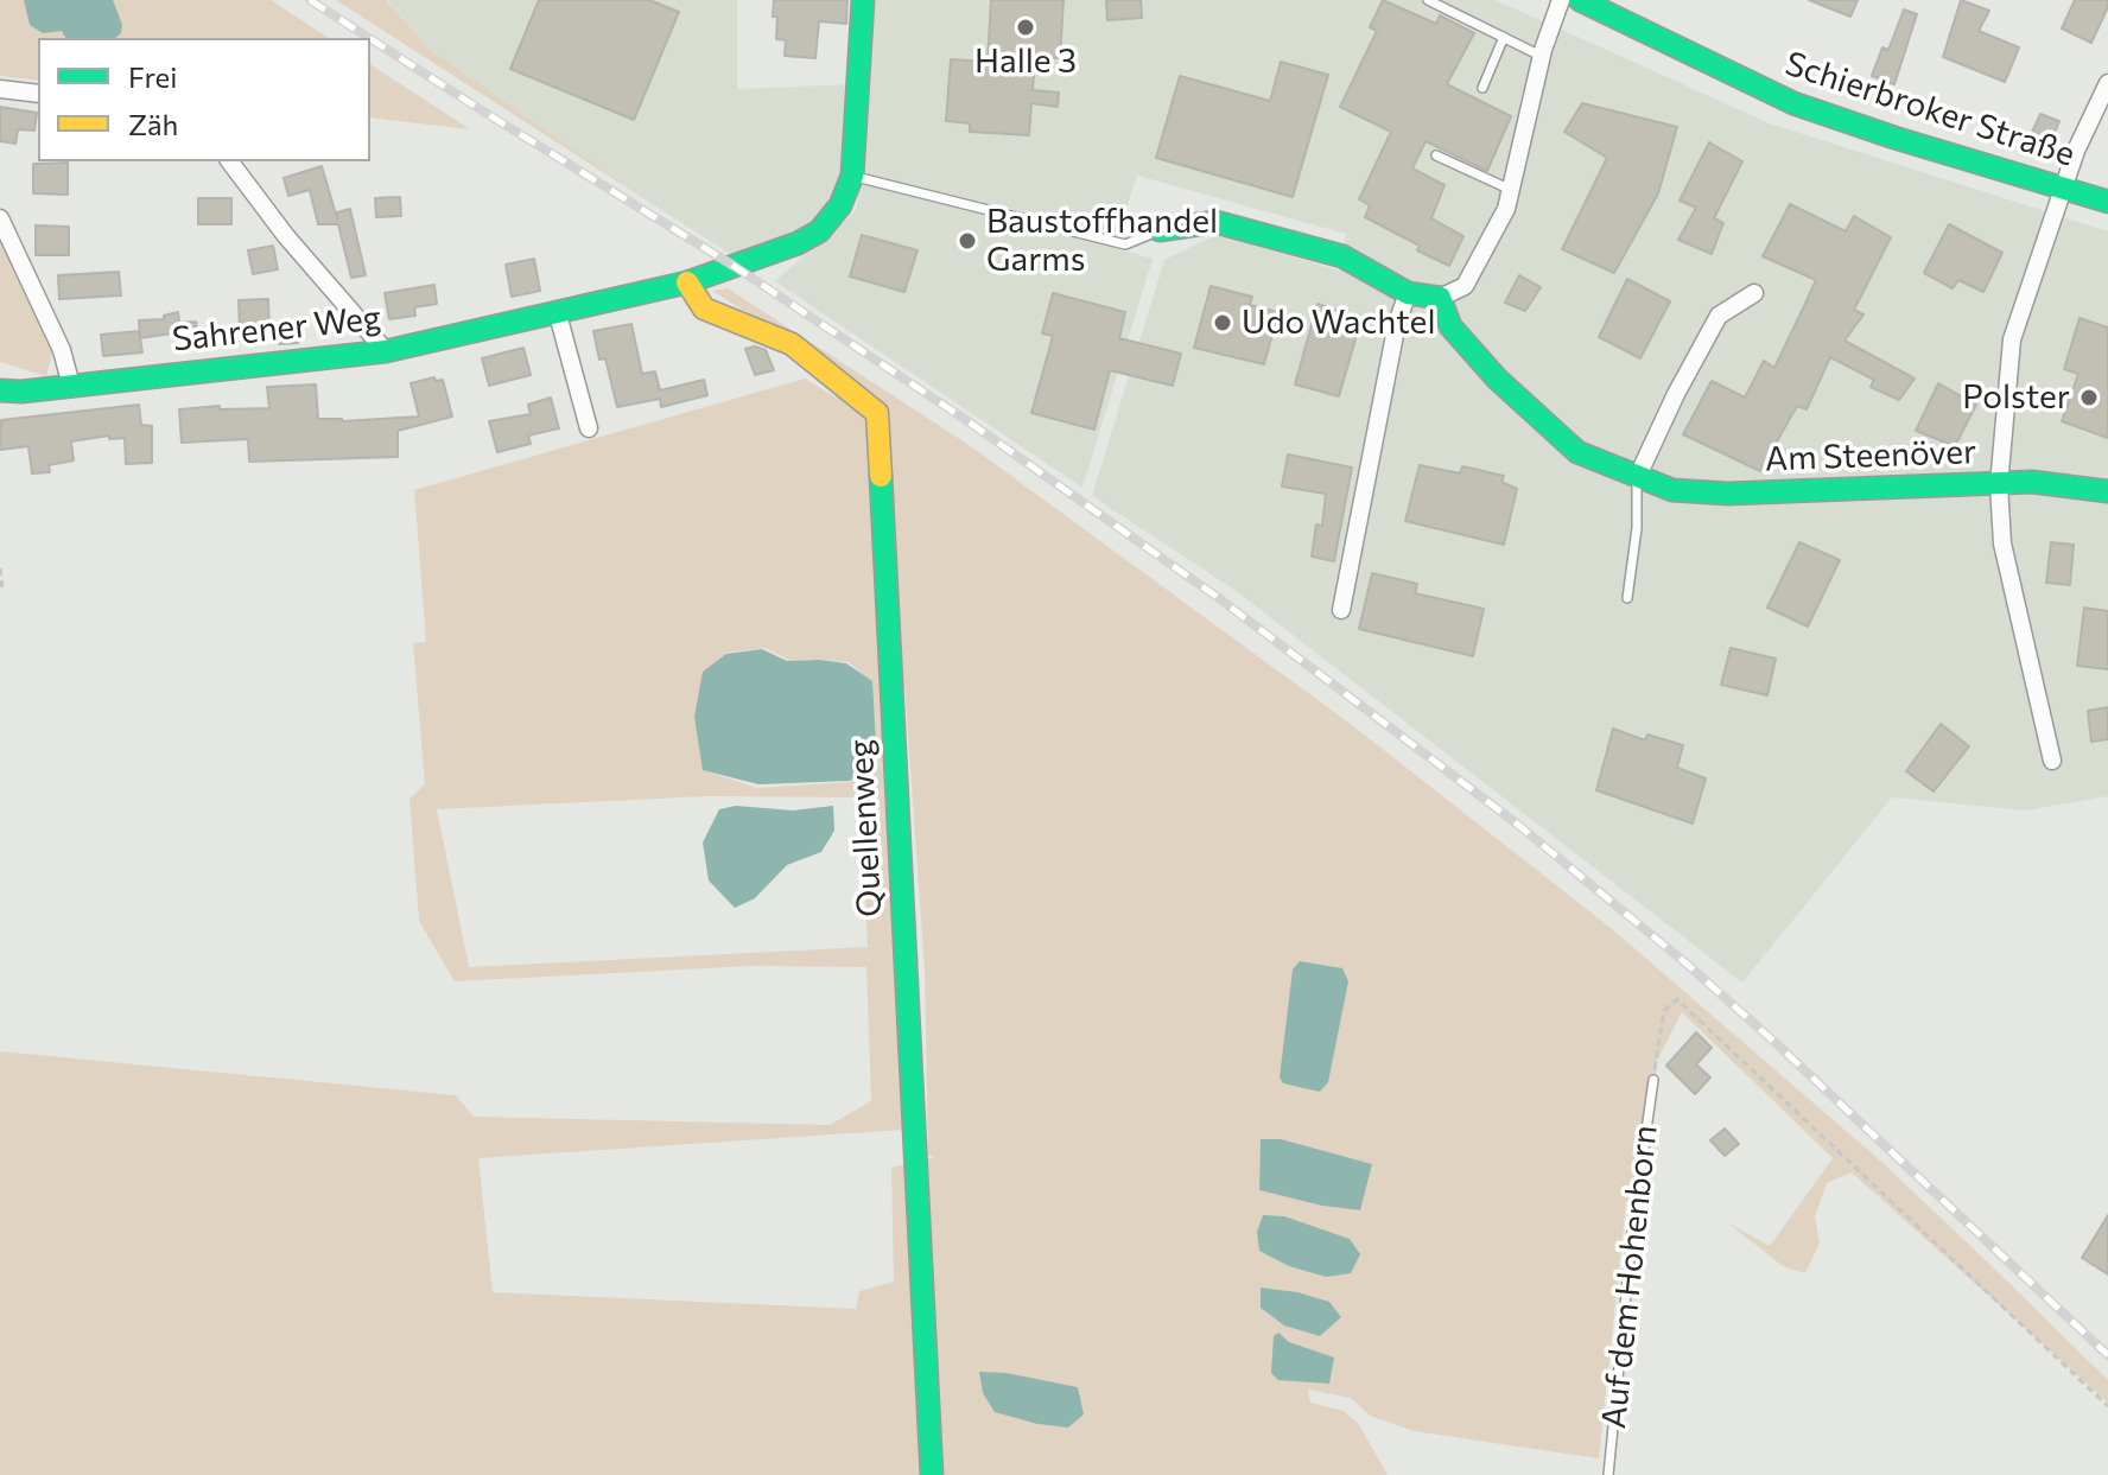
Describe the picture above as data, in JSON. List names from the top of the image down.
{
  "streets": {
    "street": [
      "Schierbroker Straße",
      "Sahrener Weg",
      "Am Steenöver",
      "Quellenweg"
    ],
    "lane": ["Auf dem Hohenborn"]
  },
  "crossings": [
    ["Sahrener Weg", "Quellenweg"]
  ],
  "places": [
    "Halle 3",
    "Baustoffhandel Garms",
    "Udo Wachtel",
    "Polster"
  ],
  "legend": ["Frei", "Zäh"]
}
